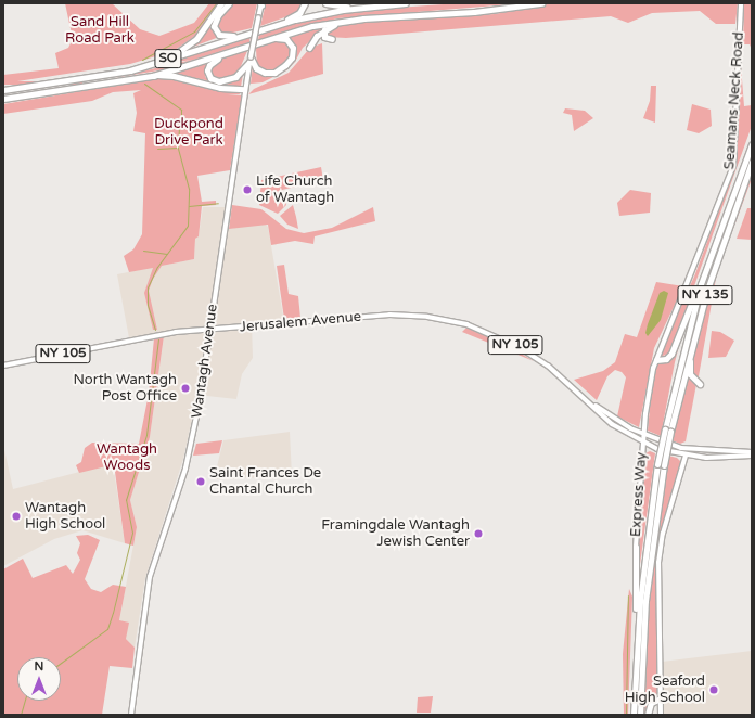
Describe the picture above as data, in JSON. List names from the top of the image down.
{
  "streets": {
    "highway": ["SO", "NY 135"],
    "main road": [
      "Seamans Neck Road",
      "Jerusalem Avenue",
      "NY 105",
      "Wantagh Avenue",
      "Express Way"
    ]
  },
  "crossings": [
    ["Seamans Neck Road", "Jerusalem Avenue"],
    ["Seamans Neck Road", "Express Way"],
    ["Jerusalem Avenue", "Wantagh Avenue"],
    ["Jerusalem Avenue", "Express Way"]
  ],
  "parks": ["Sand Hill Road Park", "Duckpond Drive Park", "Wantagh Woods"],
  "places": [
    "Life Church of Wantagh",
    "North Wantagh Post Office",
    "Saint Frances De Chantal Church",
    "Wantagh High School",
    "Framingdale Wantagh Jewish Center",
    "Seaford High School"
  ],
  "north": "top"
}
